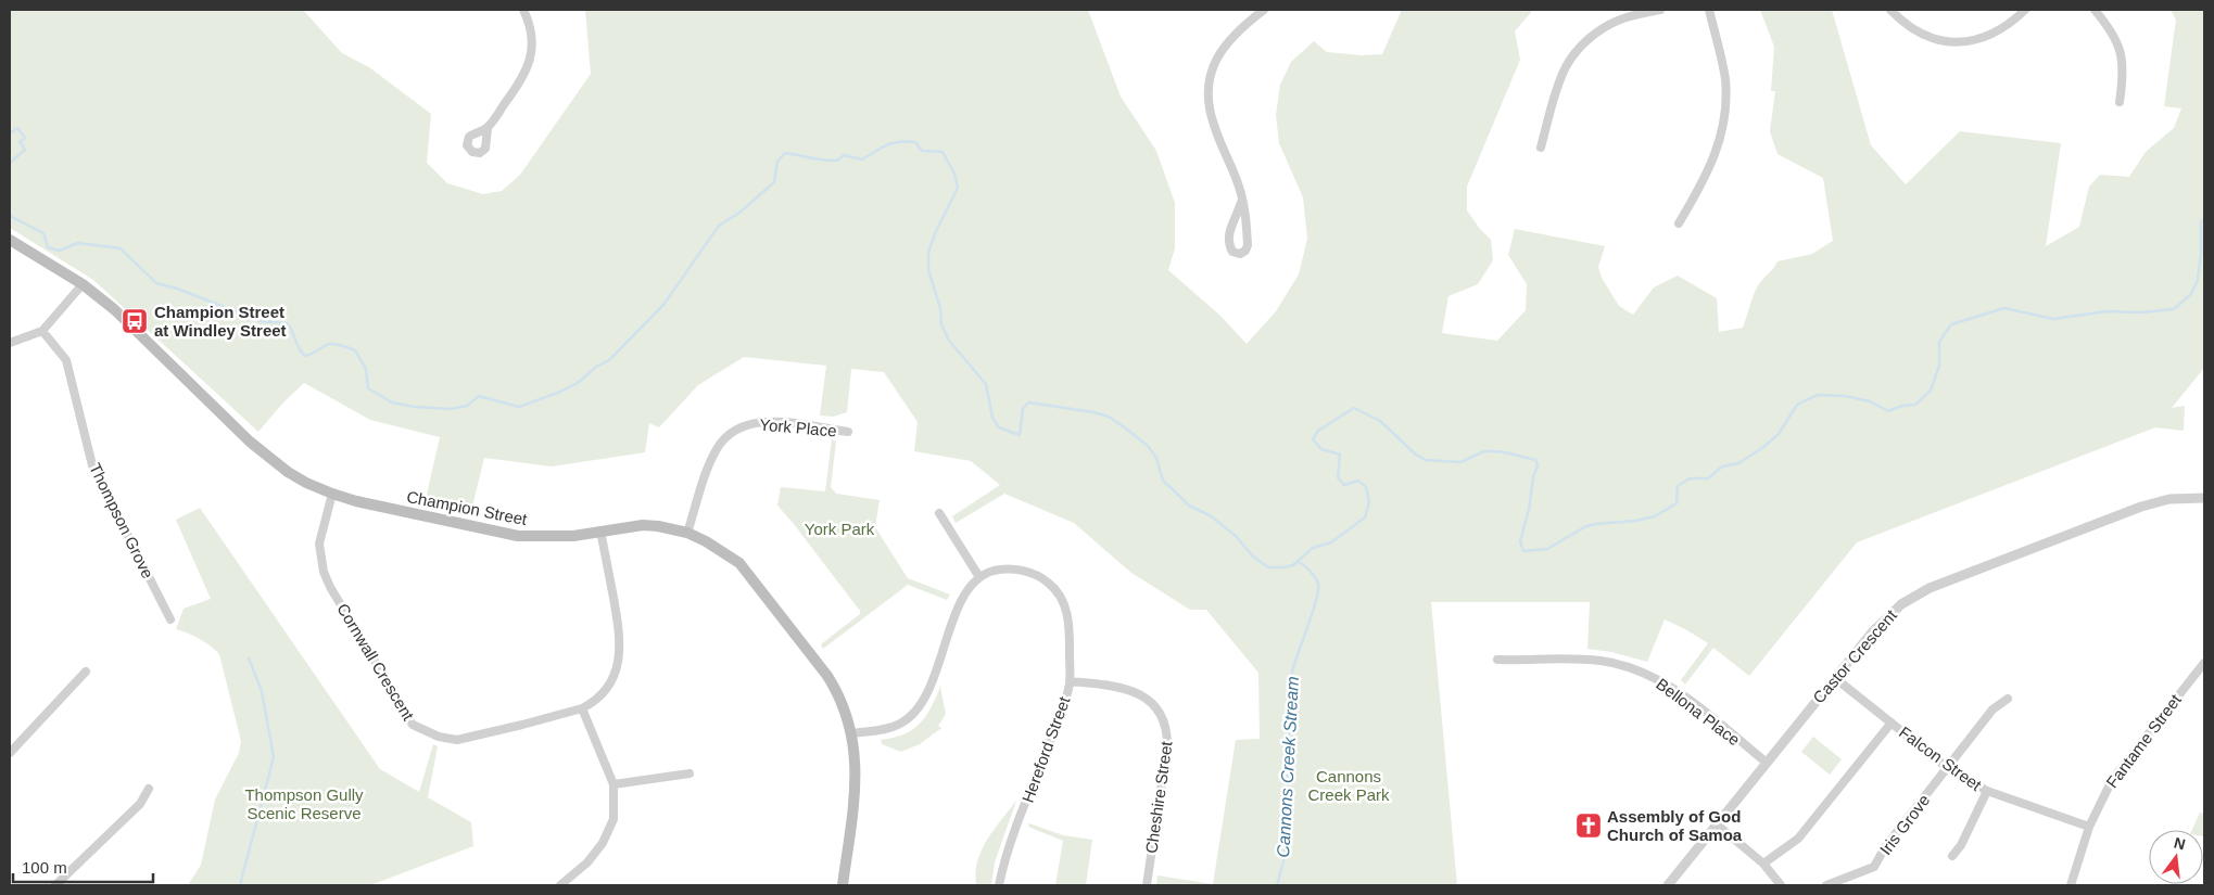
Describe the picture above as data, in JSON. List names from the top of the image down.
{
  "streets": {
    "main road": ["Champion Street"],
    "street": [
      "York Place",
      "Thompson Grove",
      "Castor Crescent",
      "Cornwall Crescent",
      "Bellona Place",
      "Fantame Street",
      "Hereford Street",
      "Falcon Street",
      "Cheshire Street",
      "Iris Grove"
    ]
  },
  "crossings": [
    ["York Place", "Champion Street"],
    ["Champion Street", "Cornwall Crescent"],
    ["Castor Crescent", "Bellona Place"],
    ["Castor Crescent", "Falcon Street"],
    ["Fantame Street", "Falcon Street"],
    ["Hereford Street", "Cheshire Street"],
    ["Falcon Street", "Iris Grove"]
  ],
  "water": ["Cannons Creek Stream"],
  "parks": ["York Park", "Cannons Creek Park", "Thompson Gully Scenic Reserve"],
  "places": {
    "bus stop": ["Champion Street at Windley Street"],
    "church": ["Assembly of God Church of Samoa"]
  },
  "scale_bar": "100 m",
  "north": "top"
}
